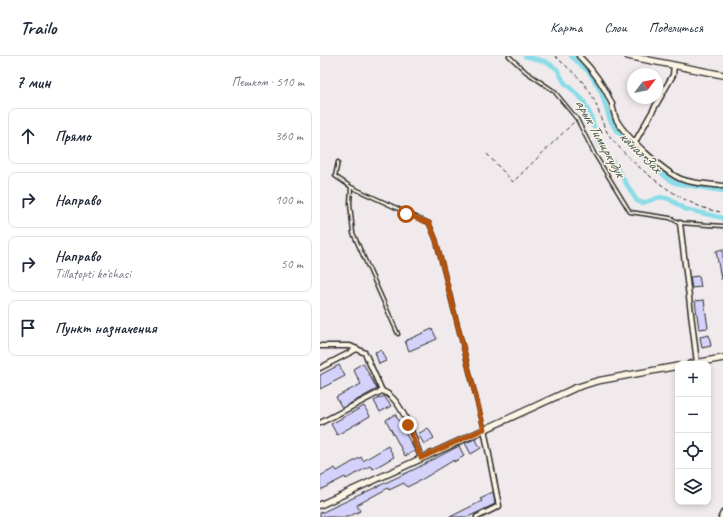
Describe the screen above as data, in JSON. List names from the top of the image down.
{
  "water": ["арык Тимиркудук", "канал Зах"],
  "north": "top right",
  "page": {
    "header": "Trailo",
    "nav": ["Карта", "Слои", "Поделиться"],
    "heading": ["7 мин", "Пешком · 510 m"],
    "list": [
      ["Прямо", "360 m"],
      ["Направо", "100 m"],
      ["Направо", "Tillatopti ko'chasi", "50 m"],
      "Пункт назначения"
    ],
    "map_buttons": ["+", "−"]
  }
}
